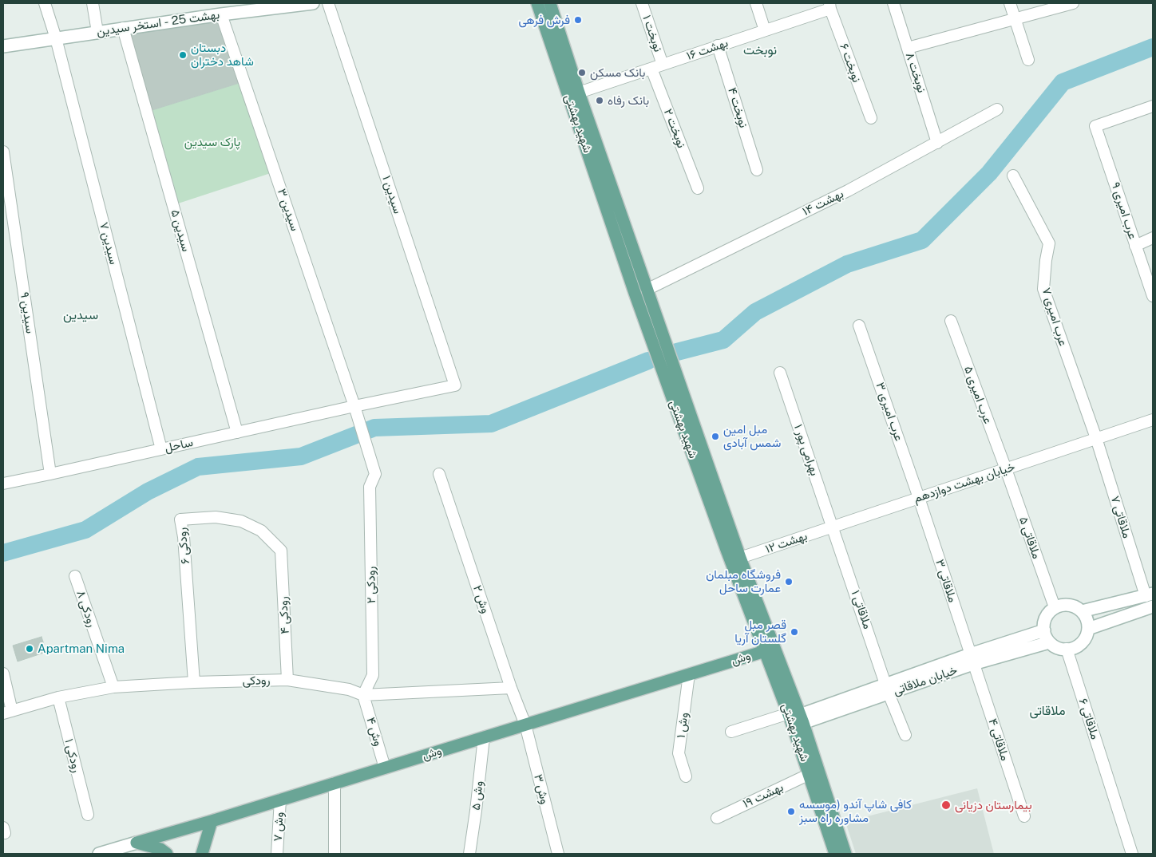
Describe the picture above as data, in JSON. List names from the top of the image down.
{
  "streets": {
    "main road": [
      "بهشت 25 - استخر سیدین",
      "شهید بهشتی",
      "وش",
      "خیابان ملاقاتی"
    ],
    "street": [
      "۱ نوبخت",
      "۱۶ بهشت",
      "نوبخت ۶",
      "۸ نوبخت",
      "۴ نوبخت",
      "۲ نوبخت",
      "سیدین ۱",
      "بهشت ۱۴",
      "سیدین ۳",
      "۹ عرب امیری",
      "سیدین ۵",
      "سیدین ۷",
      "۹ سیدین",
      "۷ عرب امیری",
      "۵ عرب امیری",
      "۳ عرب امیری",
      "ساحل",
      "۱ بهرامی پور",
      "خیابان بهشت دوازدهم",
      "۷ ملاقاتی",
      "ملاقاتی ۵",
      "۱۲ بهشت",
      "رودکی ۶",
      "ملاقاتی ۳",
      "رودکی ۲",
      "وش ۲",
      "رودکی ۸",
      "ملاقاتی ۱",
      "رودکی ۴",
      "رودکی",
      "۶ ملاقاتی",
      "وش ۱",
      "وش ۴",
      "ملاقاتی ۴",
      "رودکی ۱",
      "وش ۳",
      "وش ۵",
      "بهشت ۱۹",
      "وش ۷"
    ]
  },
  "crossings": [
    ["بهشت 25 - استخر سیدین", "سیدین ۳"],
    ["بهشت 25 - استخر سیدین", "سیدین ۵"],
    ["بهشت 25 - استخر سیدین", "سیدین ۷"],
    ["۱ نوبخت", "۱۶ بهشت"],
    ["۱۶ بهشت", "نوبخت ۶"],
    ["۱۶ بهشت", "۴ نوبخت"],
    ["۱۶ بهشت", "شهید بهشتی"],
    ["۱۶ بهشت", "۲ نوبخت"],
    ["۸ نوبخت", "بهشت ۱۴"],
    ["شهید بهشتی", "بهشت ۱۴"],
    ["شهید بهشتی", "۱۲ بهشت"],
    ["شهید بهشتی", "وش"],
    ["شهید بهشتی", "خیابان ملاقاتی"],
    ["شهید بهشتی", "بهشت ۱۹"],
    ["سیدین ۱", "ساحل"],
    ["سیدین ۳", "ساحل"],
    ["سیدین ۳", "رودکی ۲"],
    ["سیدین ۵", "ساحل"],
    ["سیدین ۷", "ساحل"],
    ["۹ سیدین", "ساحل"],
    ["۷ عرب امیری", "خیابان بهشت دوازدهم"],
    ["۷ عرب امیری", "۷ ملاقاتی"],
    ["۵ عرب امیری", "خیابان بهشت دوازدهم"],
    ["۵ عرب امیری", "ملاقاتی ۵"],
    ["۳ عرب امیری", "خیابان بهشت دوازدهم"],
    ["۳ عرب امیری", "ملاقاتی ۳"],
    ["۱ بهرامی پور", "خیابان بهشت دوازدهم"],
    ["۱ بهرامی پور", "۱۲ بهشت"],
    ["۱ بهرامی پور", "ملاقاتی ۱"],
    ["خیابان بهشت دوازدهم", "۷ ملاقاتی"],
    ["خیابان بهشت دوازدهم", "ملاقاتی ۵"],
    ["خیابان بهشت دوازدهم", "۱۲ بهشت"],
    ["خیابان بهشت دوازدهم", "ملاقاتی ۳"],
    ["خیابان بهشت دوازدهم", "ملاقاتی ۱"],
    ["ملاقاتی ۵", "خیابان ملاقاتی"],
    ["ملاقاتی ۵", "۶ ملاقاتی"],
    ["۱۲ بهشت", "ملاقاتی ۱"],
    ["رودکی ۶", "رودکی ۴"],
    ["رودکی ۶", "رودکی"],
    ["ملاقاتی ۳", "خیابان ملاقاتی"],
    ["ملاقاتی ۳", "ملاقاتی ۴"],
    ["رودکی ۲", "رودکی"],
    ["رودکی ۲", "وش ۴"],
    ["وش ۲", "وش"],
    ["وش ۲", "رودکی"],
    ["وش ۲", "وش ۳"],
    ["رودکی ۸", "رودکی"],
    ["ملاقاتی ۱", "خیابان ملاقاتی"],
    ["رودکی ۴", "رودکی"],
    ["وش", "وش ۱"],
    ["وش", "وش ۴"],
    ["وش", "وش ۳"],
    ["وش", "وش ۵"],
    ["وش", "وش ۷"],
    ["رودکی", "وش ۴"],
    ["رودکی", "رودکی ۱"],
    ["خیابان ملاقاتی", "۶ ملاقاتی"],
    ["خیابان ملاقاتی", "ملاقاتی ۴"]
  ],
  "districts": ["نوبخت", "سیدین", "ملاقاتی"],
  "parks": ["پارک سیدین"],
  "places": [
    "فرش فرهی",
    "دبستان شاهد دختران",
    "بانک مسکن",
    "بانک رفاه",
    "مبل امین شمس آبادی",
    "فروشگاه مبلمان عمارت ساحل",
    "قصر مبل گلستان آریا",
    "Apartman Nima",
    "بیمارستان دزیانی",
    "کافی شاپ آندو (موسسه مشاوره راه سبز"
  ]
}
